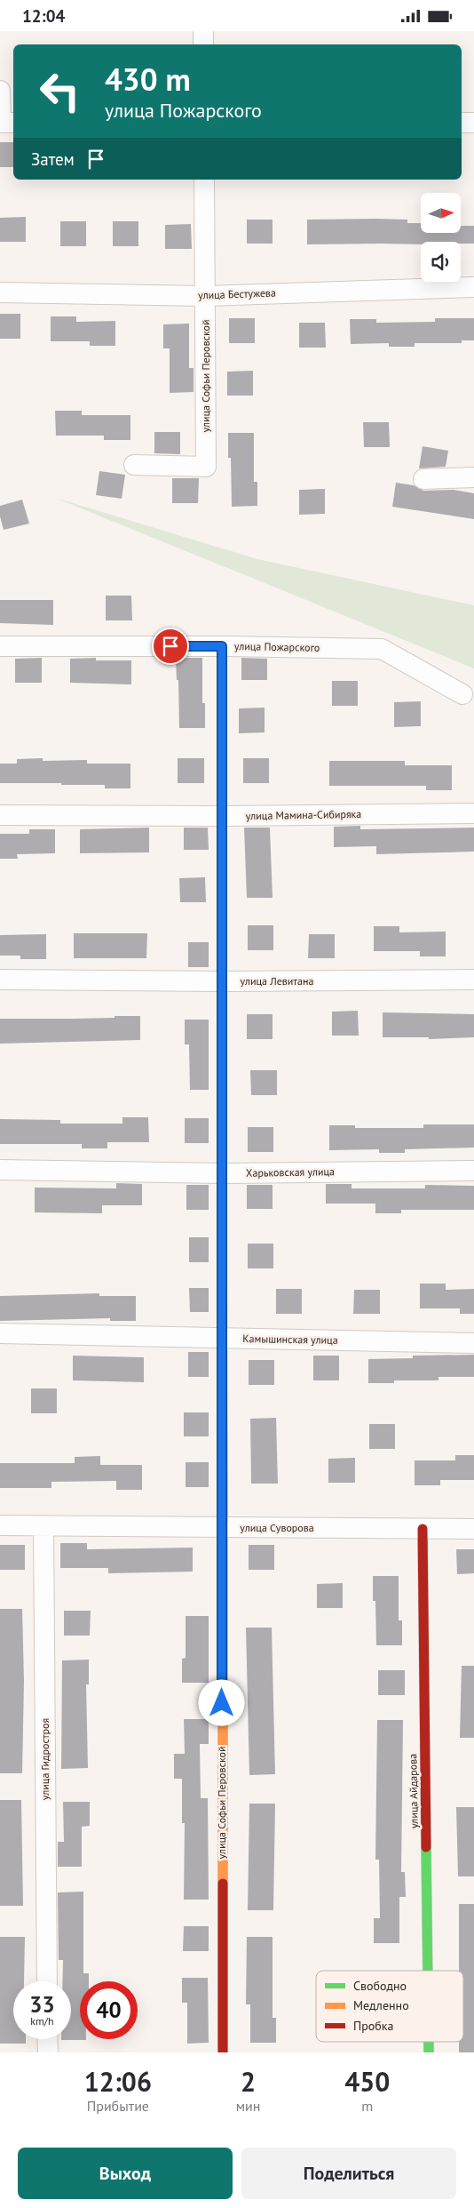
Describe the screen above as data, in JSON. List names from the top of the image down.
{
  "streets": {
    "street": [
      "улица Бестужева",
      "улица Софьи Перовской",
      "улица Пожарского",
      "улица Мамина-Сибиряка",
      "улица Левитана",
      "Харьковская улица",
      "Камышинская улица",
      "улица Суворова",
      "улица Гидростроя",
      "улица Айдарова"
    ]
  },
  "crossings": [
    ["улица Бестужева", "улица Софьи Перовской"],
    ["улица Софьи Перовской", "улица Пожарского"],
    ["улица Софьи Перовской", "улица Мамина-Сибиряка"],
    ["улица Софьи Перовской", "улица Левитана"],
    ["улица Софьи Перовской", "Харьковская улица"],
    ["улица Софьи Перовской", "Камышинская улица"],
    ["улица Софьи Перовской", "улица Суворова"],
    ["улица Суворова", "улица Гидростроя"],
    ["улица Суворова", "улица Айдарова"]
  ],
  "legend": ["Свободно", "Медленно", "Пробка"],
  "north": "right",
  "page": {
    "status": "12:04",
    "turn": ["430 m", "улица Пожарского"],
    "then": "Затем",
    "speed": "33 km/h",
    "limit": "40",
    "eta": [
      "12:06",
      "Прибытие",
      "2",
      "мин",
      "450",
      "m"
    ],
    "buttons": ["Выход", "Поделиться"]
  }
}
